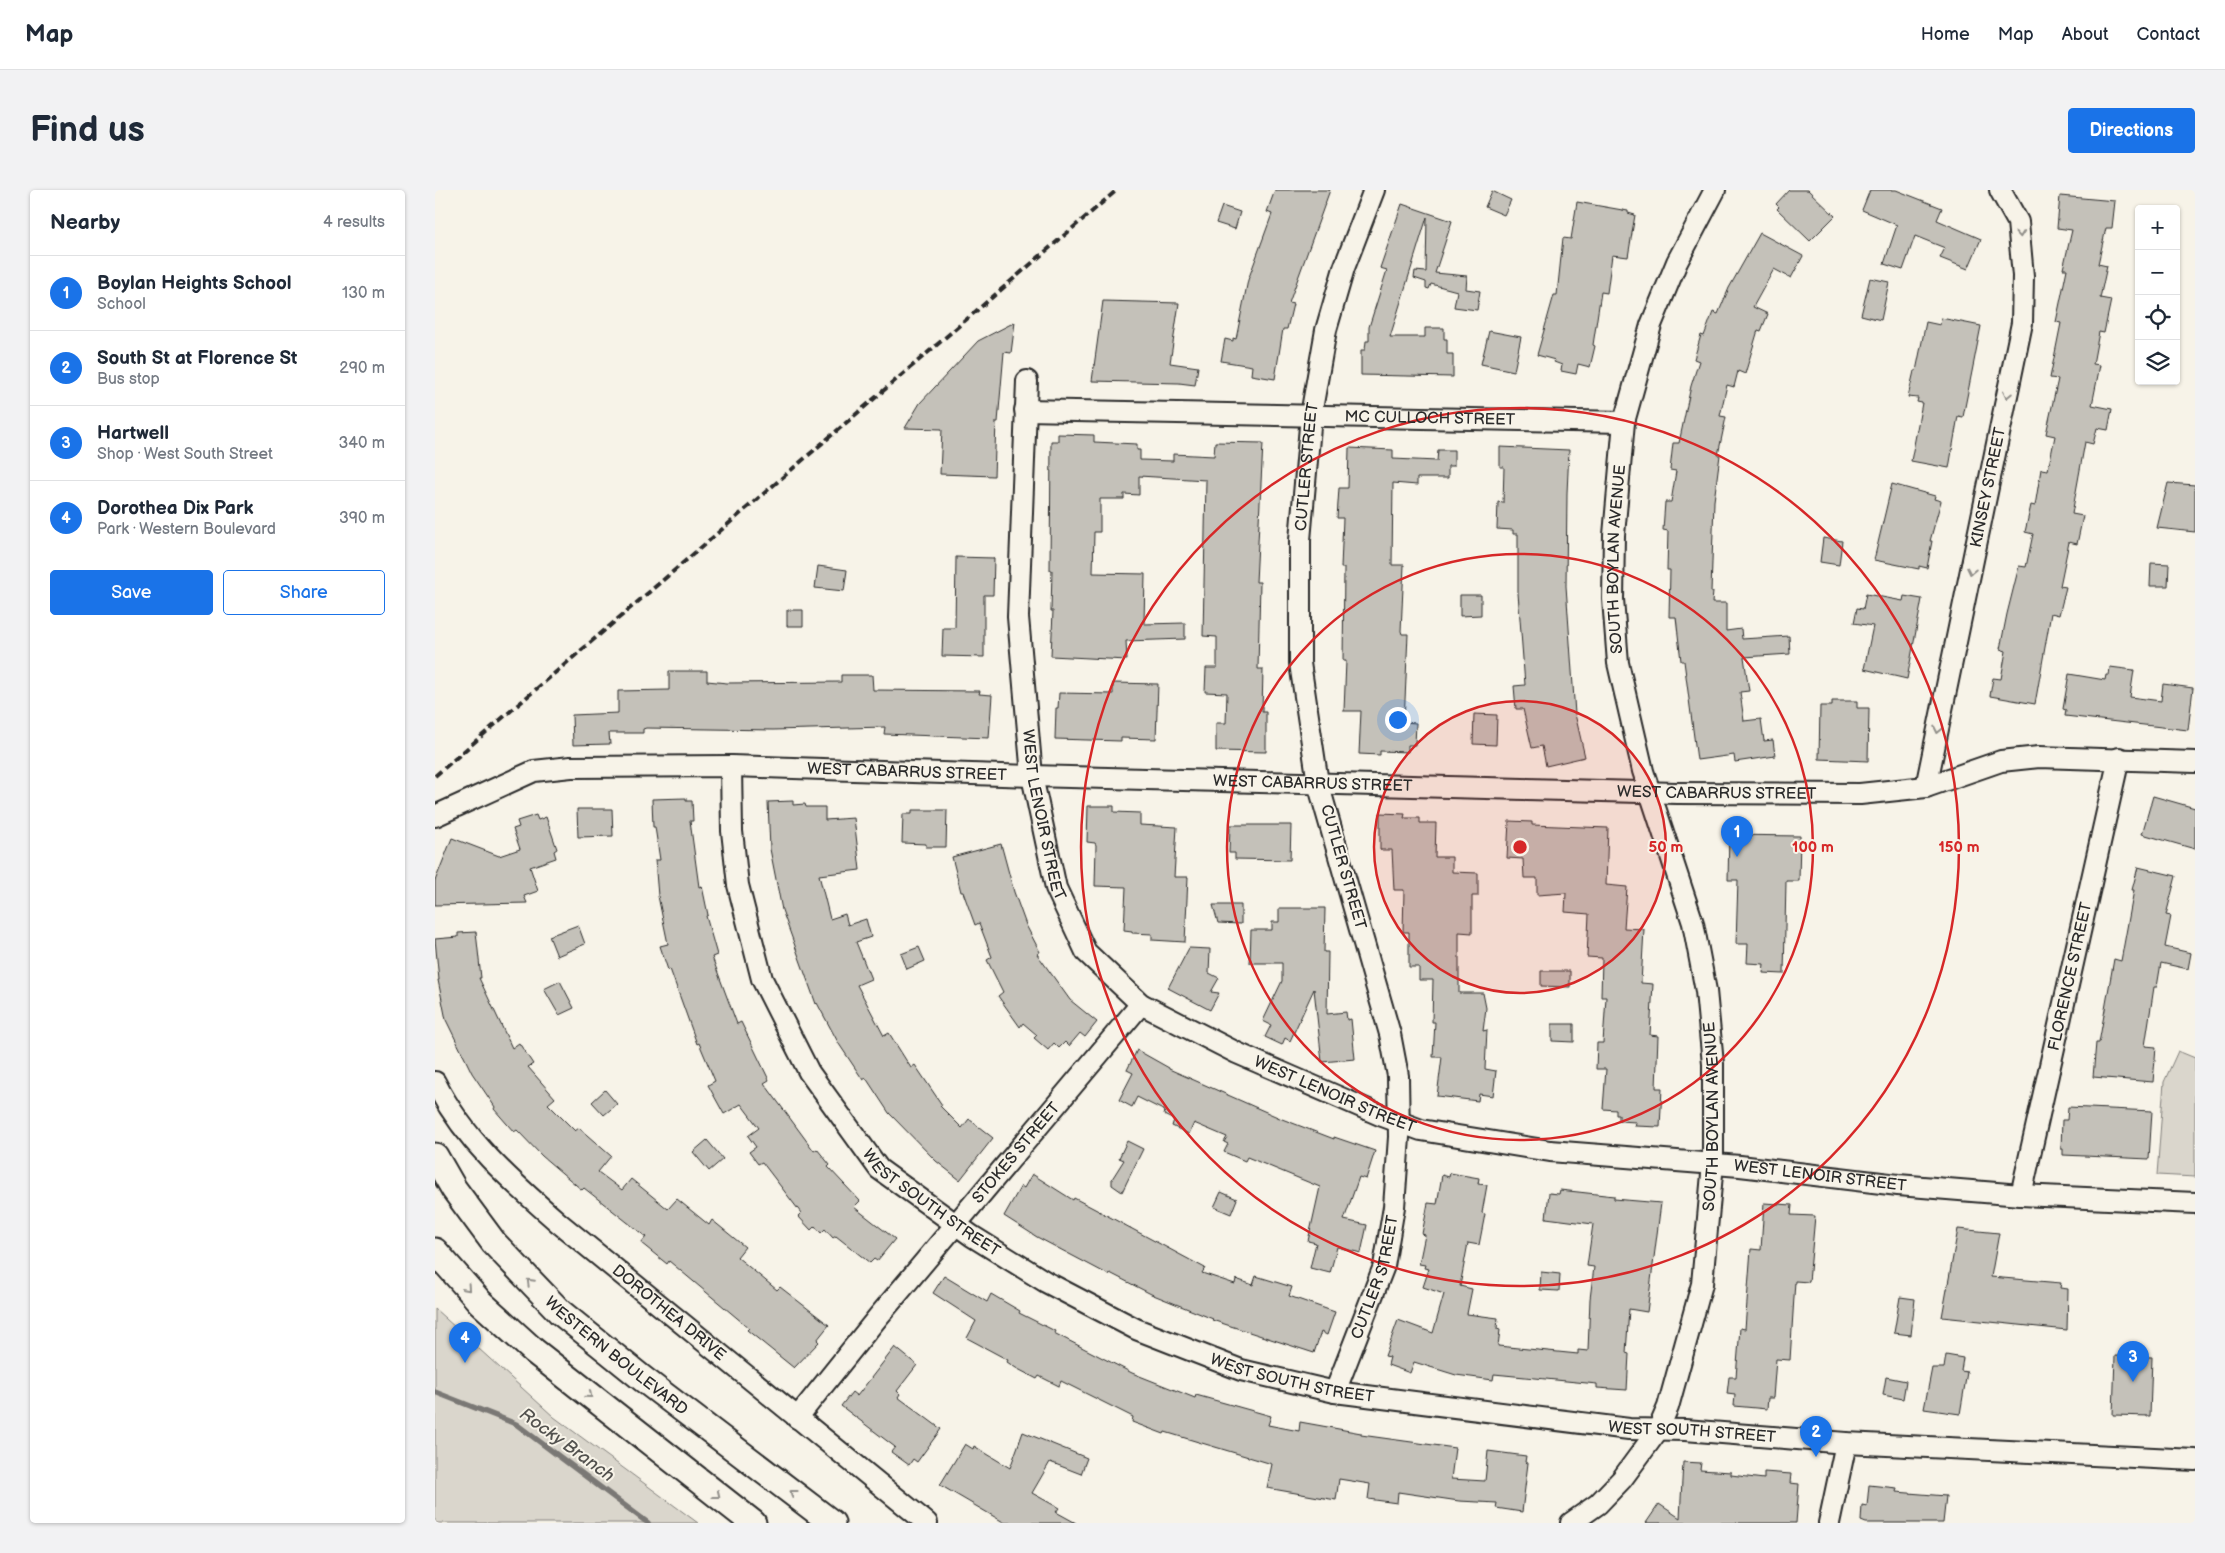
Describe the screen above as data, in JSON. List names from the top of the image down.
{
  "streets": {
    "main road": ["WESTERN BOULEVARD"],
    "street": [
      "MC CULLOCH STREET",
      "CUTLER STREET",
      "KINSEY STREET",
      "SOUTH BOYLAN AVENUE",
      "WEST CABARRUS STREET",
      "WEST LENOIR STREET",
      "FLORENCE STREET",
      "STOKES STREET",
      "WEST SOUTH STREET",
      "DOROTHEA DRIVE"
    ]
  },
  "crossings": [
    ["MC CULLOCH STREET", "CUTLER STREET"],
    ["MC CULLOCH STREET", "SOUTH BOYLAN AVENUE"],
    ["MC CULLOCH STREET", "WEST LENOIR STREET"],
    ["CUTLER STREET", "WEST CABARRUS STREET"],
    ["CUTLER STREET", "WEST LENOIR STREET"],
    ["CUTLER STREET", "WEST SOUTH STREET"],
    ["KINSEY STREET", "WEST CABARRUS STREET"],
    ["SOUTH BOYLAN AVENUE", "WEST CABARRUS STREET"],
    ["SOUTH BOYLAN AVENUE", "WEST LENOIR STREET"],
    ["SOUTH BOYLAN AVENUE", "WEST SOUTH STREET"],
    ["WEST CABARRUS STREET", "WEST LENOIR STREET"],
    ["WEST CABARRUS STREET", "FLORENCE STREET"],
    ["WEST CABARRUS STREET", "WEST SOUTH STREET"],
    ["WEST LENOIR STREET", "FLORENCE STREET"],
    ["WEST LENOIR STREET", "STOKES STREET"],
    ["STOKES STREET", "WEST SOUTH STREET"],
    ["STOKES STREET", "DOROTHEA DRIVE"]
  ],
  "one_way": ["KINSEY STREET"],
  "water": ["Rocky Branch"],
  "page": {
    "header": "Map",
    "nav": [
      "Home",
      "Map",
      "About",
      "Contact"
    ],
    "buttons": [
      "Directions",
      ["Save", "Share"]
    ],
    "title": "Find us",
    "heading": ["Nearby", "4 results"],
    "map_buttons": ["+", "−"],
    "list": [
      {
        "mark": "1",
        "name": "Boylan Heights School",
        "note": "School",
        "value": "130 m"
      },
      {
        "mark": "2",
        "name": "South St at Florence St",
        "note": "Bus stop",
        "value": "290 m"
      },
      {
        "mark": "3",
        "name": "Hartwell",
        "note": "Shop · West South Street",
        "value": "340 m"
      },
      {
        "mark": "4",
        "name": "Dorothea Dix Park",
        "note": "Park · Western Boulevard",
        "value": "390 m"
      }
    ],
    "pins": [
      "1",
      "4",
      "3",
      "2"
    ]
  },
  "rings": ["50 m", "100 m", "150 m"]
}
